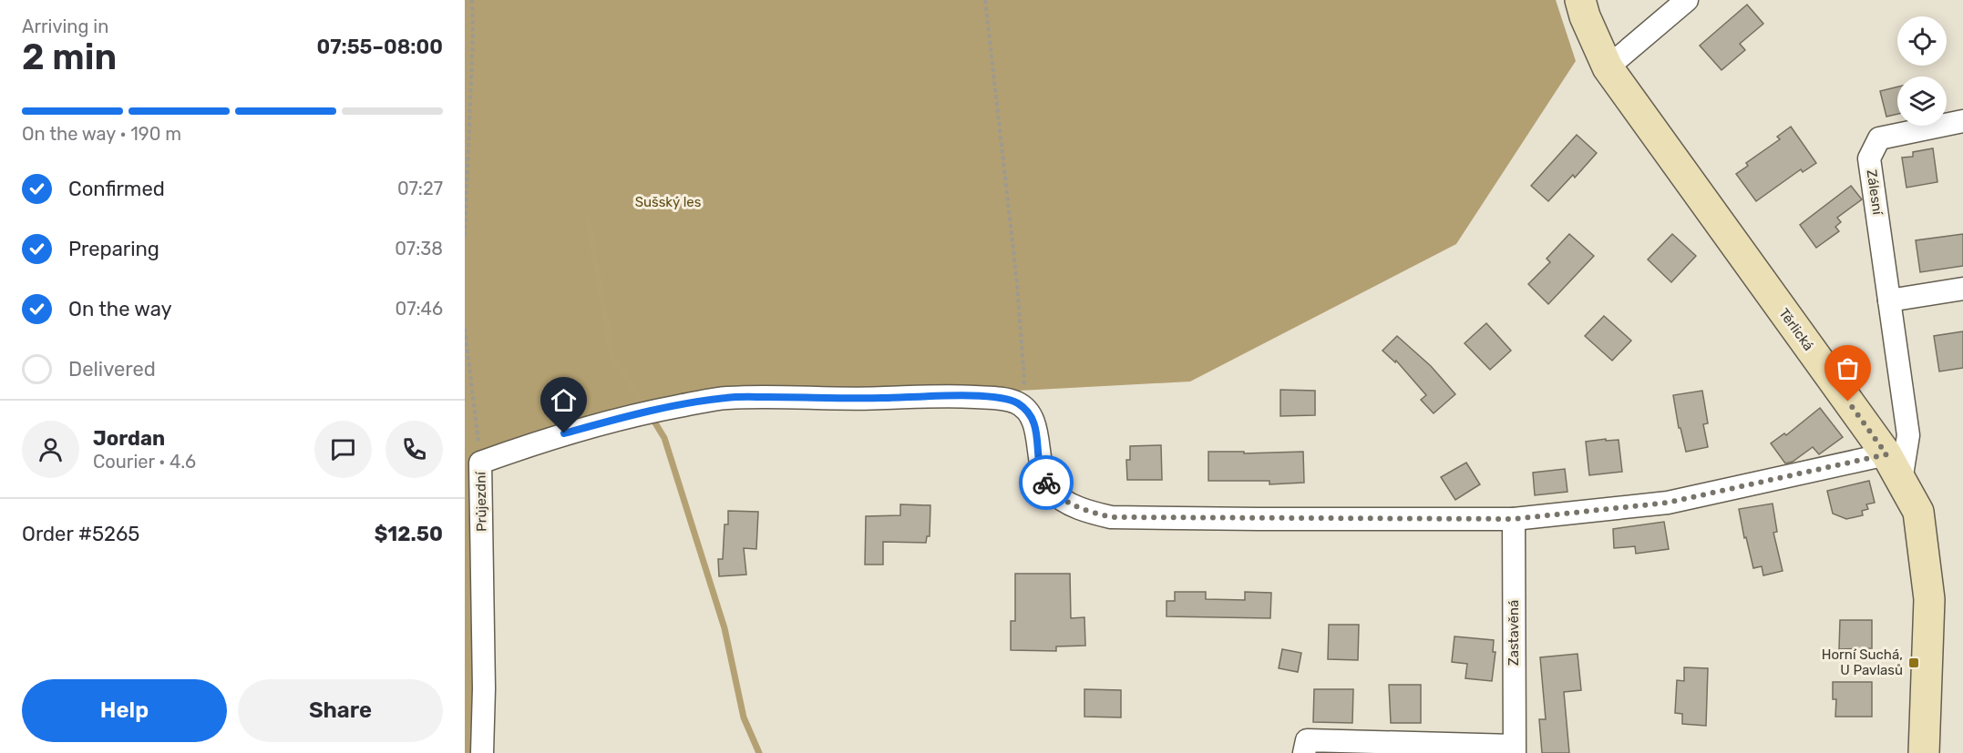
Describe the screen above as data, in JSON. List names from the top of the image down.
{
  "streets": {
    "main road": ["Těrlická"],
    "street": ["Zálesní", "Průjezdní", "Zastavěná"]
  },
  "crossings": [
    ["Zálesní", "Těrlická"]
  ],
  "parks": ["Sušský les"],
  "places": {
    "transit": ["Horní Suchá, U Pavlasů"]
  },
  "page": {
    "heading": ["2 min", "Arriving in", "07:55–08:00"],
    "panel": [
      "Jordan",
      "Courier · 4.6",
      "Order #5265",
      "$12.50"
    ],
    "bar": "On the way · 190 m",
    "list": [
      ["Confirmed", "07:27"],
      ["Preparing", "07:38"],
      ["On the way", "07:46"],
      "Delivered"
    ],
    "buttons": ["Help", "Share"]
  }
}
